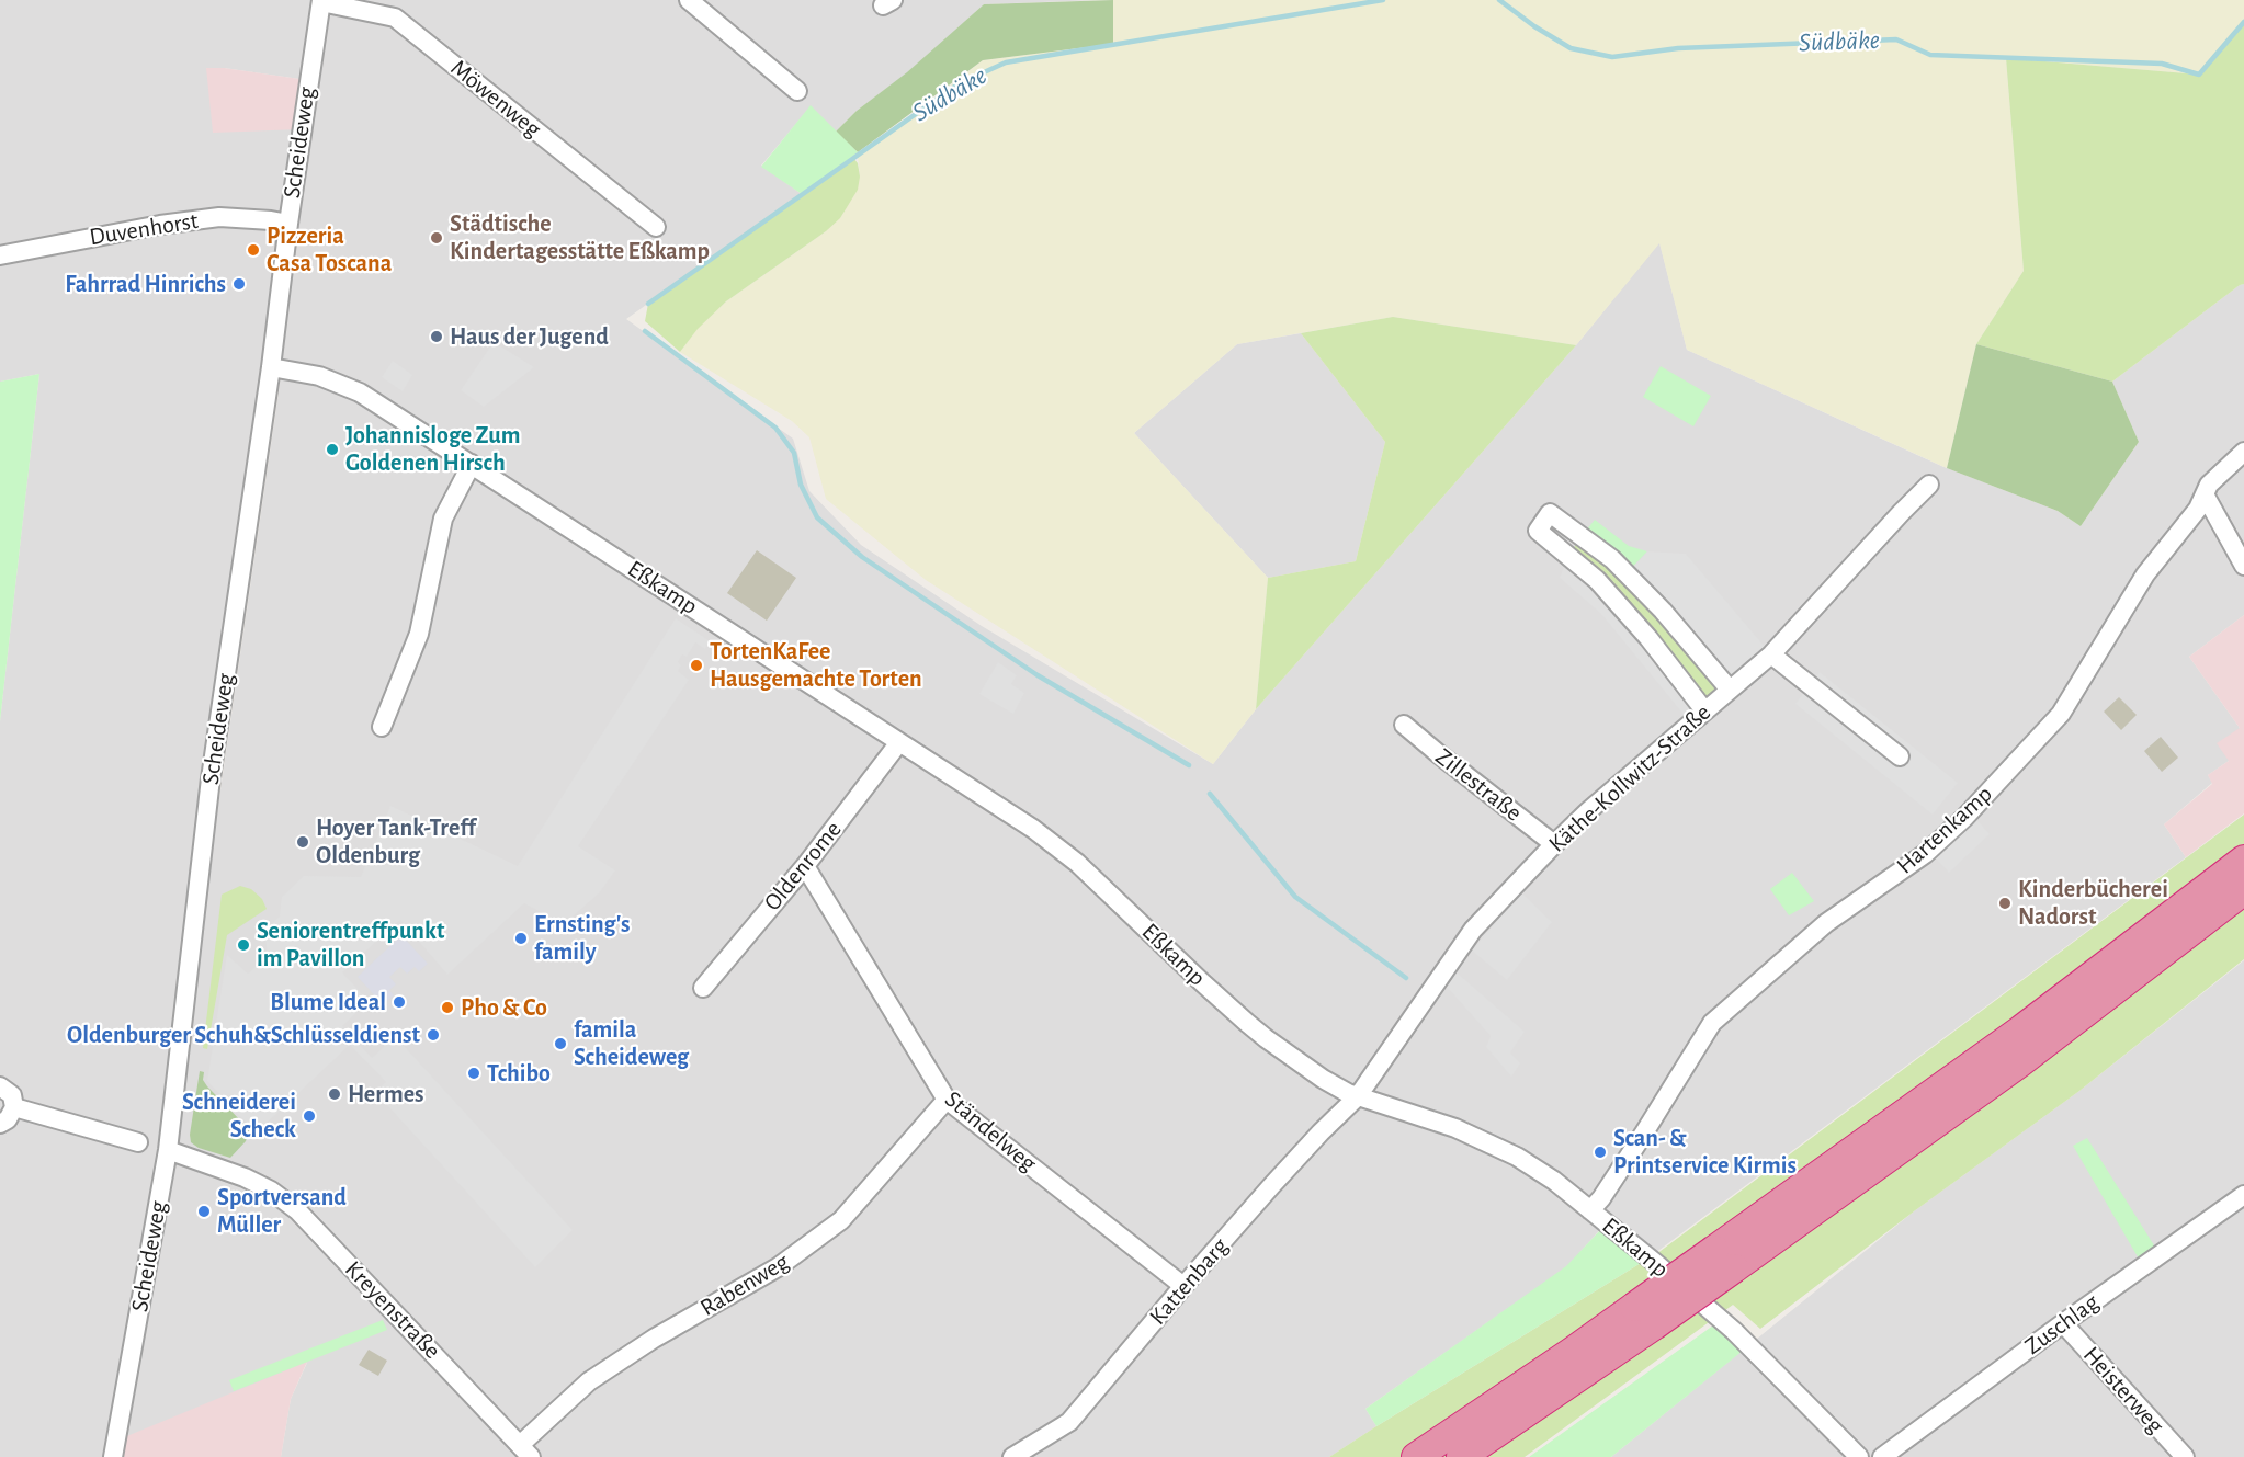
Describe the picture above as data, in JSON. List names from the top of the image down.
{
  "streets": {
    "street": [
      "Möwenweg",
      "Scheideweg",
      "Duvenhorst",
      "Eßkamp",
      "Käthe-Kollwitz-Straße",
      "Zillestraße",
      "Hartenkamp",
      "Oldenrome",
      "Ständelweg",
      "Kattenbarg",
      "Rabenweg",
      "Kreyenstraße",
      "Zuschlag",
      "Heisterweg"
    ]
  },
  "crossings": [
    ["Möwenweg", "Scheideweg"],
    ["Scheideweg", "Duvenhorst"],
    ["Scheideweg", "Eßkamp"],
    ["Scheideweg", "Kreyenstraße"],
    ["Eßkamp", "Käthe-Kollwitz-Straße"],
    ["Eßkamp", "Hartenkamp"],
    ["Eßkamp", "Oldenrome"],
    ["Eßkamp", "Kattenbarg"],
    ["Käthe-Kollwitz-Straße", "Zillestraße"],
    ["Käthe-Kollwitz-Straße", "Kattenbarg"],
    ["Oldenrome", "Ständelweg"],
    ["Ständelweg", "Kattenbarg"],
    ["Ständelweg", "Rabenweg"],
    ["Rabenweg", "Kreyenstraße"],
    ["Zuschlag", "Heisterweg"]
  ],
  "water": ["Südbäke"],
  "places": [
    "Städtische Kindertagesstätte Eßkamp",
    "Pizzeria Casa Toscana",
    "Fahrrad Hinrichs",
    "Haus der Jugend",
    "Johannisloge Zum Goldenen Hirsch",
    "TortenKaFee Hausgemachte Torten",
    "Hoyer Tank-Treff Oldenburg",
    "Kinderbücherei Nadorst",
    "Ernsting's family",
    "Seniorentreffpunkt im Pavillon",
    "Blume Ideal",
    "Pho & Co",
    "Oldenburger Schuh&Schlüsseldienst",
    "famila Scheideweg",
    "Tchibo",
    "Hermes",
    "Schneiderei Scheck",
    "Scan- & Printservice Kirmis",
    "Sportversand Müller"
  ]
}
